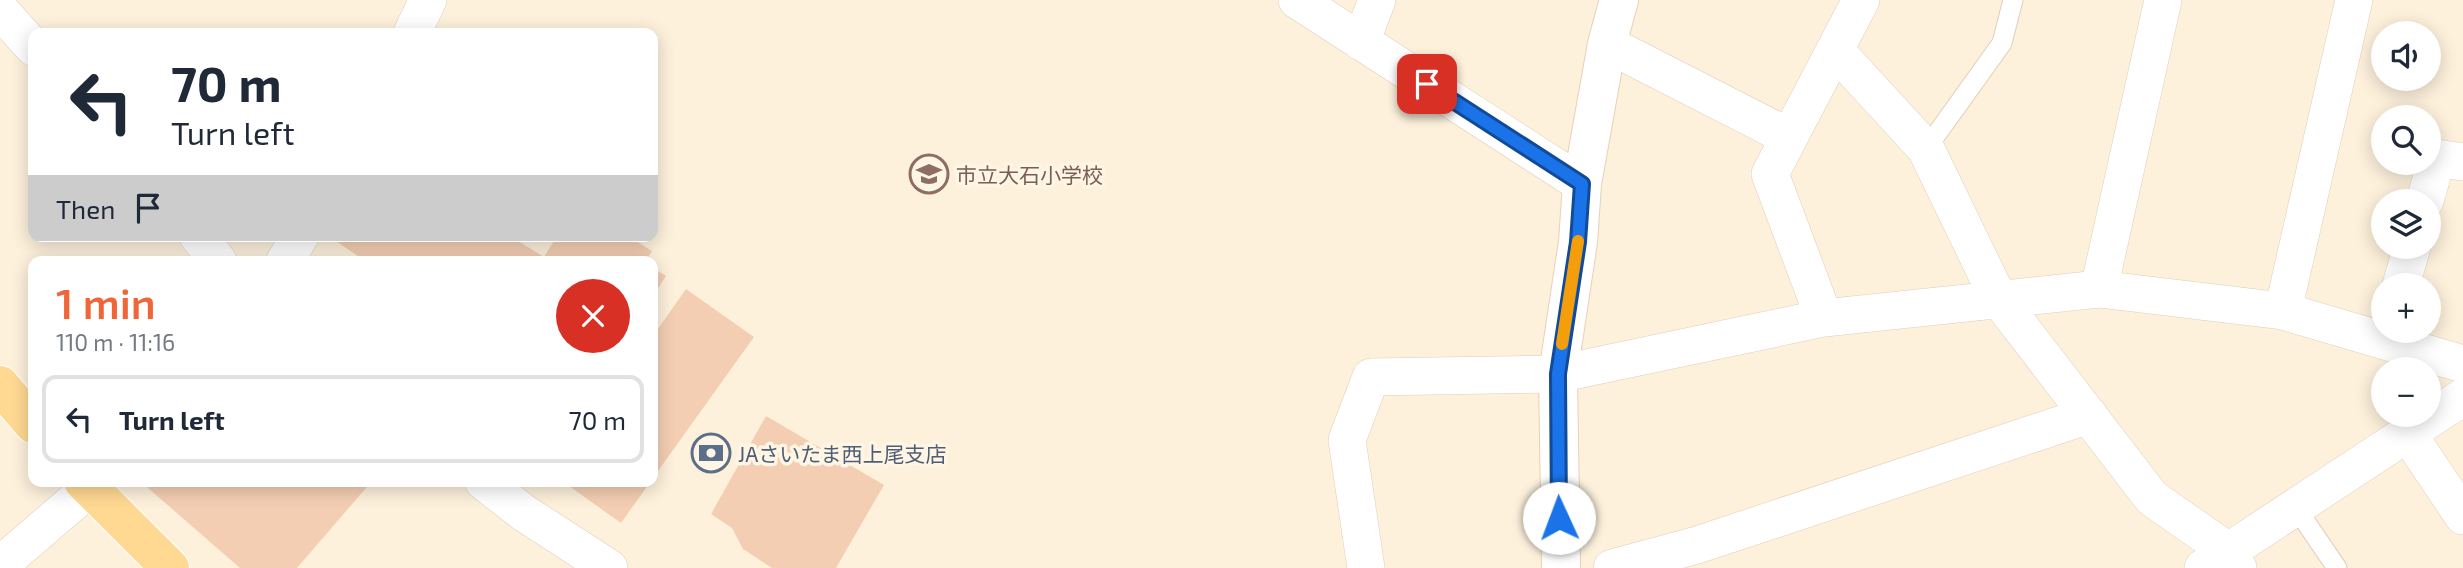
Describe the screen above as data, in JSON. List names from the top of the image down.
{
  "places": {
    "school or university": ["市立大石小学校"],
    "bank": ["JAさいたま西上尾支店"]
  },
  "page": {
    "map_buttons": ["+", "−"],
    "turn": ["70 m", "Turn left"],
    "then": "Then",
    "heading": ["1 min", "110 m · 11:16"],
    "list": [
      {
        "name": "Turn left",
        "value": "70 m"
      }
    ]
  }
}
